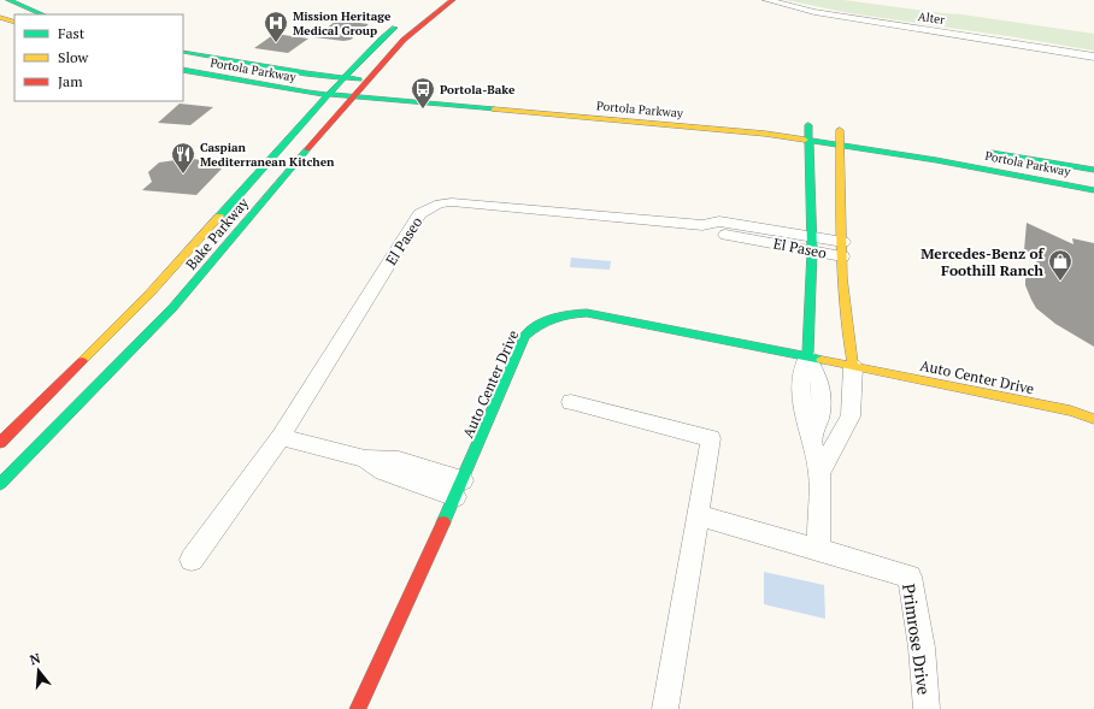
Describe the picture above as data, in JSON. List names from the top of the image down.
{
  "streets": {
    "main road": ["Portola Parkway", "Bake Parkway", "Auto Center Drive"],
    "street": ["Alter", "El Paseo", "Primrose Drive"]
  },
  "crossings": [
    ["Portola Parkway", "Bake Parkway"]
  ],
  "places": {
    "hospital": ["Mission Heritage Medical Group"],
    "bus stop": ["Portola-Bake"],
    "restaurant": ["Caspian Mediterranean Kitchen"],
    "shop": ["Mercedes-Benz of Foothill Ranch"]
  },
  "legend": ["Fast", "Slow", "Jam"],
  "north": "top"
}
